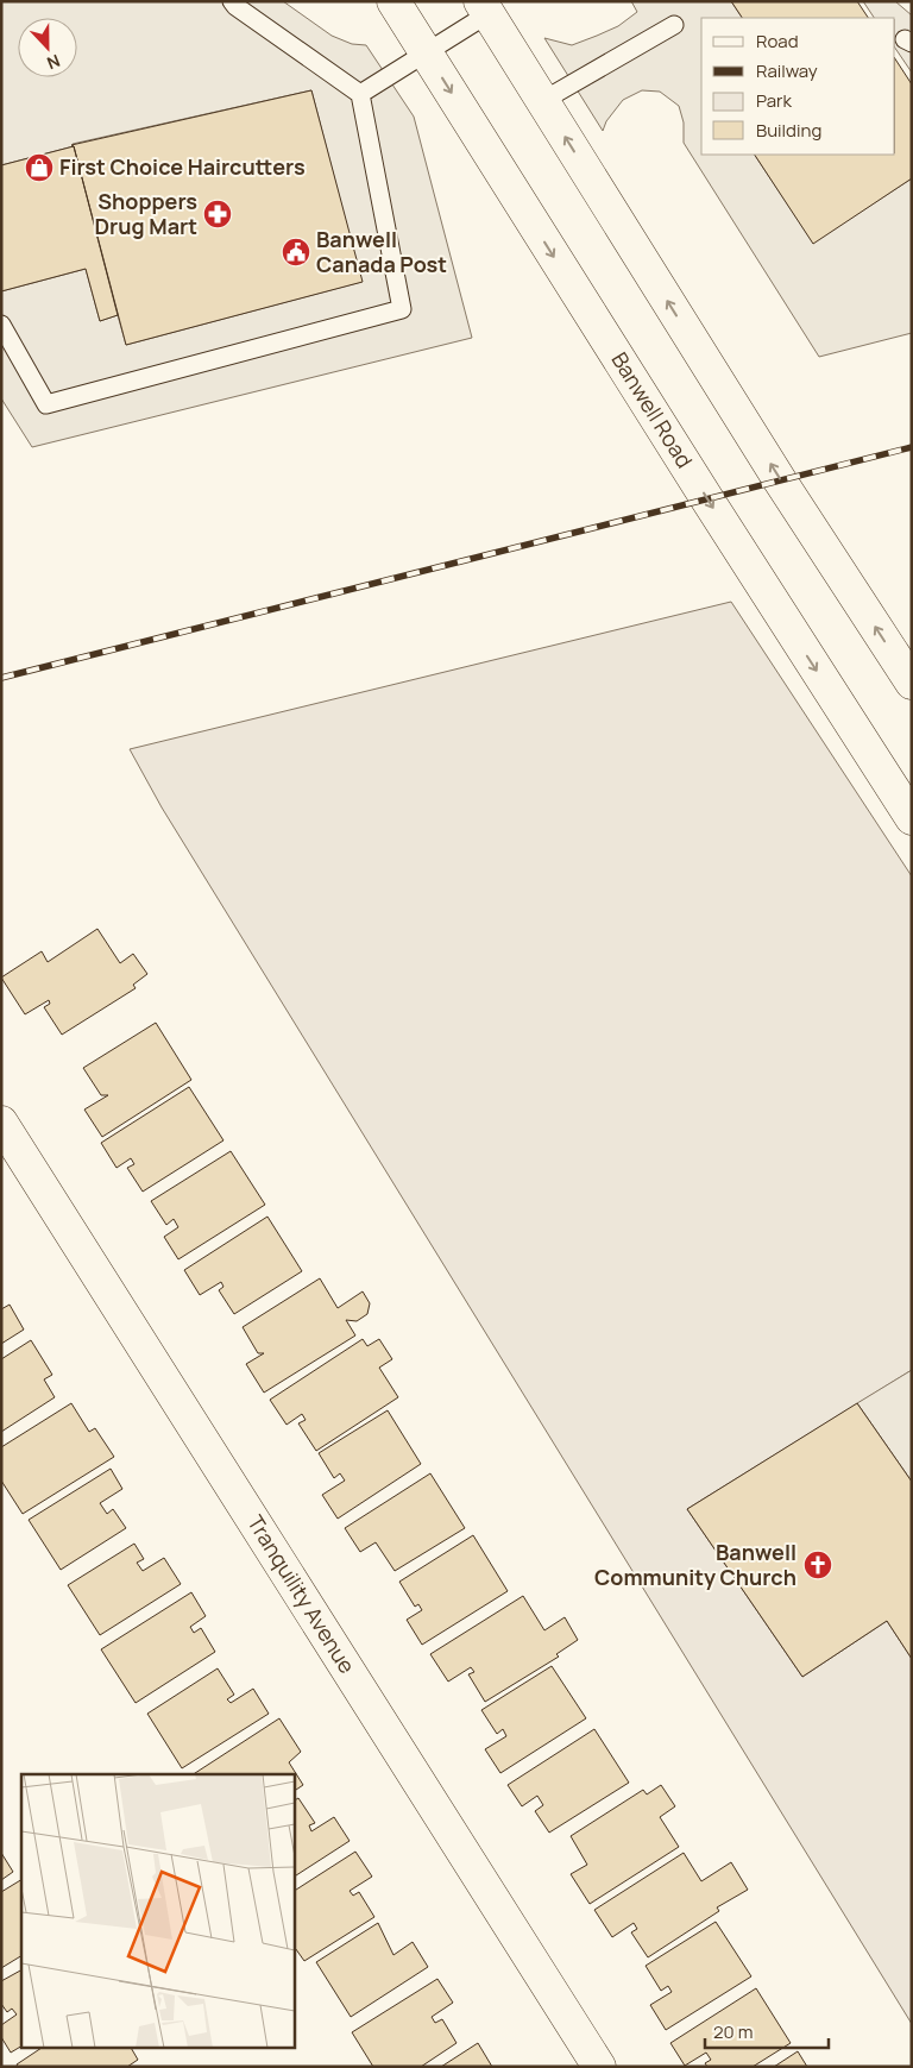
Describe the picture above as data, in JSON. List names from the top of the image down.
{
  "streets": {
    "main road": ["Banwell Road", "Tranquility Avenue"]
  },
  "places": {
    "shop": ["First Choice Haircutters"],
    "pharmacy": ["Shoppers Drug Mart"],
    "public building": ["Banwell Canada Post"],
    "church": ["Banwell Community Church"]
  },
  "legend": [
    "Road",
    "Railway",
    "Park",
    "Building"
  ],
  "scale_bar": "20 m",
  "north": "bottom"
}
